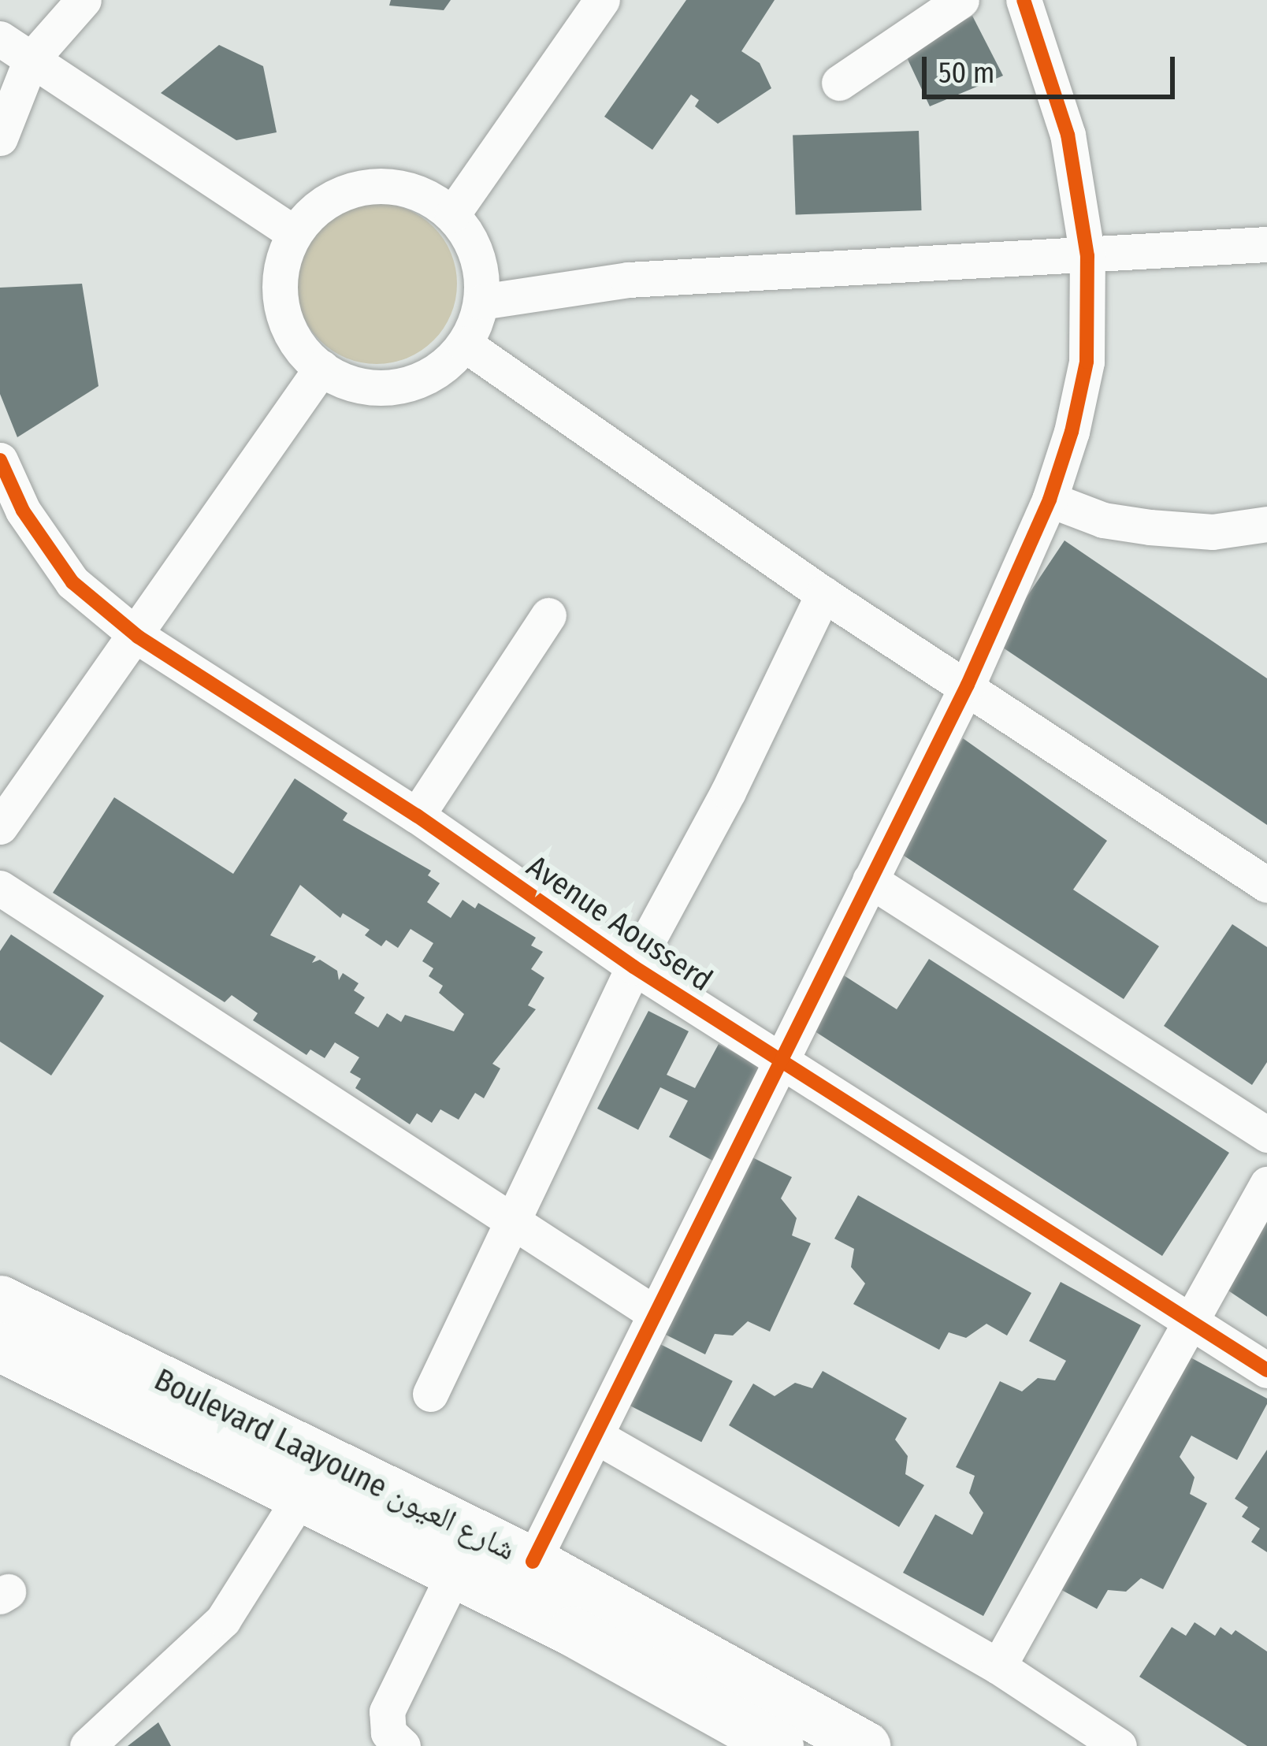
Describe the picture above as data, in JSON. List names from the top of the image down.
{
  "streets": {
    "street": ["Avenue Aousserd", "Boulevard Laayoune شارع العيون"]
  },
  "scale_bar": "50 m"
}
